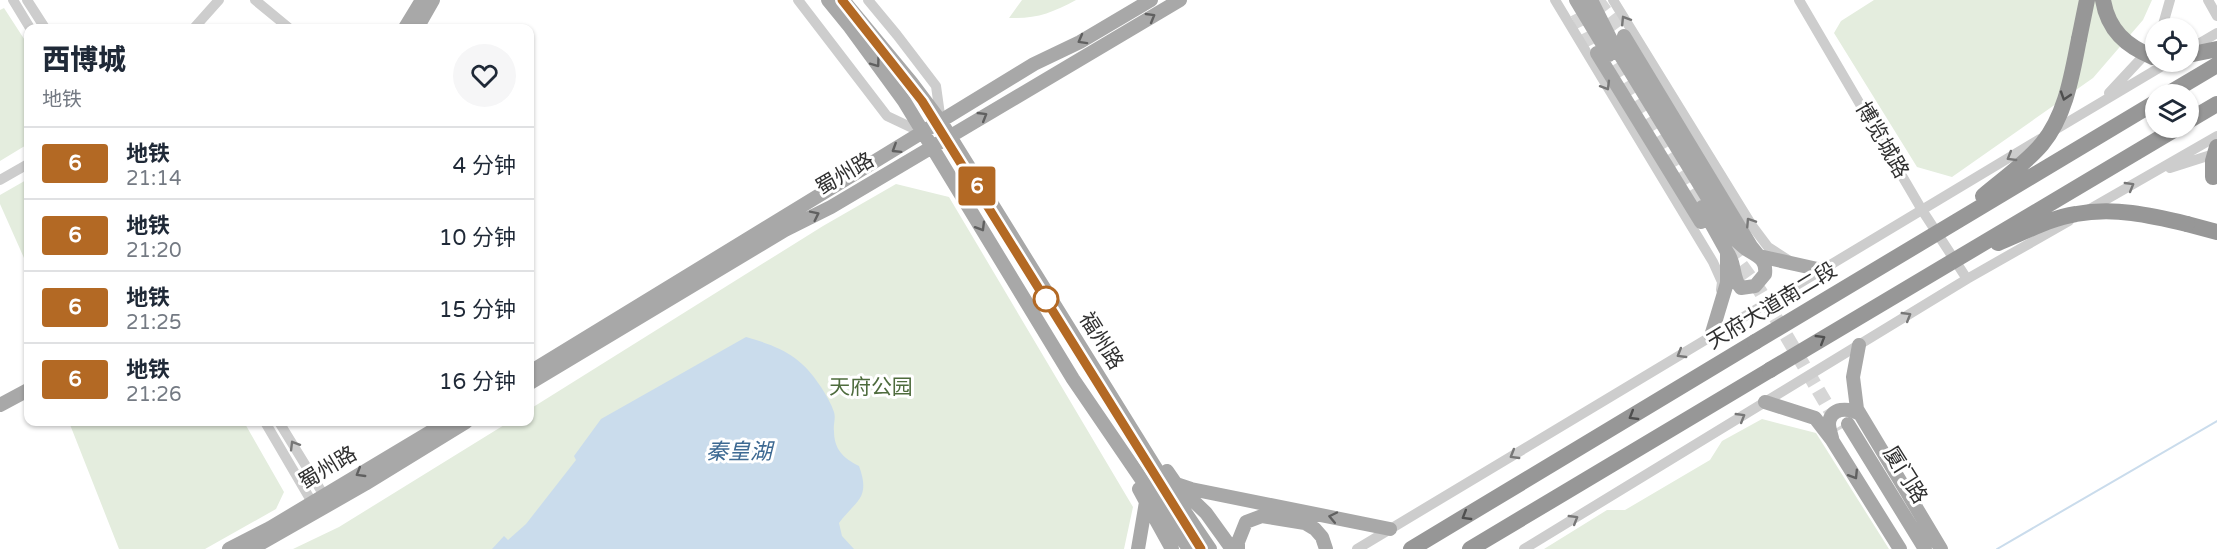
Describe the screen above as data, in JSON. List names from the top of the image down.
{
  "streets": {
    "highway": ["天府大道南二段"],
    "main road": ["蜀州路", "福州路", "厦门路"],
    "street": ["博览城路"]
  },
  "crossings": [
    ["蜀州路", "福州路"]
  ],
  "water": ["秦皇湖"],
  "parks": ["天府公园"],
  "lines": ["metro line 6"],
  "page": {
    "on_map": "6",
    "heading": ["西博城", "地铁"],
    "list": [
      {
        "mark": "6",
        "name": "地铁",
        "note": "21:14",
        "value": "4 分钟"
      },
      {
        "mark": "6",
        "name": "地铁",
        "note": "21:20",
        "value": "10 分钟"
      },
      {
        "mark": "6",
        "name": "地铁",
        "note": "21:25",
        "value": "15 分钟"
      },
      {
        "mark": "6",
        "name": "地铁",
        "note": "21:26",
        "value": "16 分钟"
      }
    ]
  }
}
